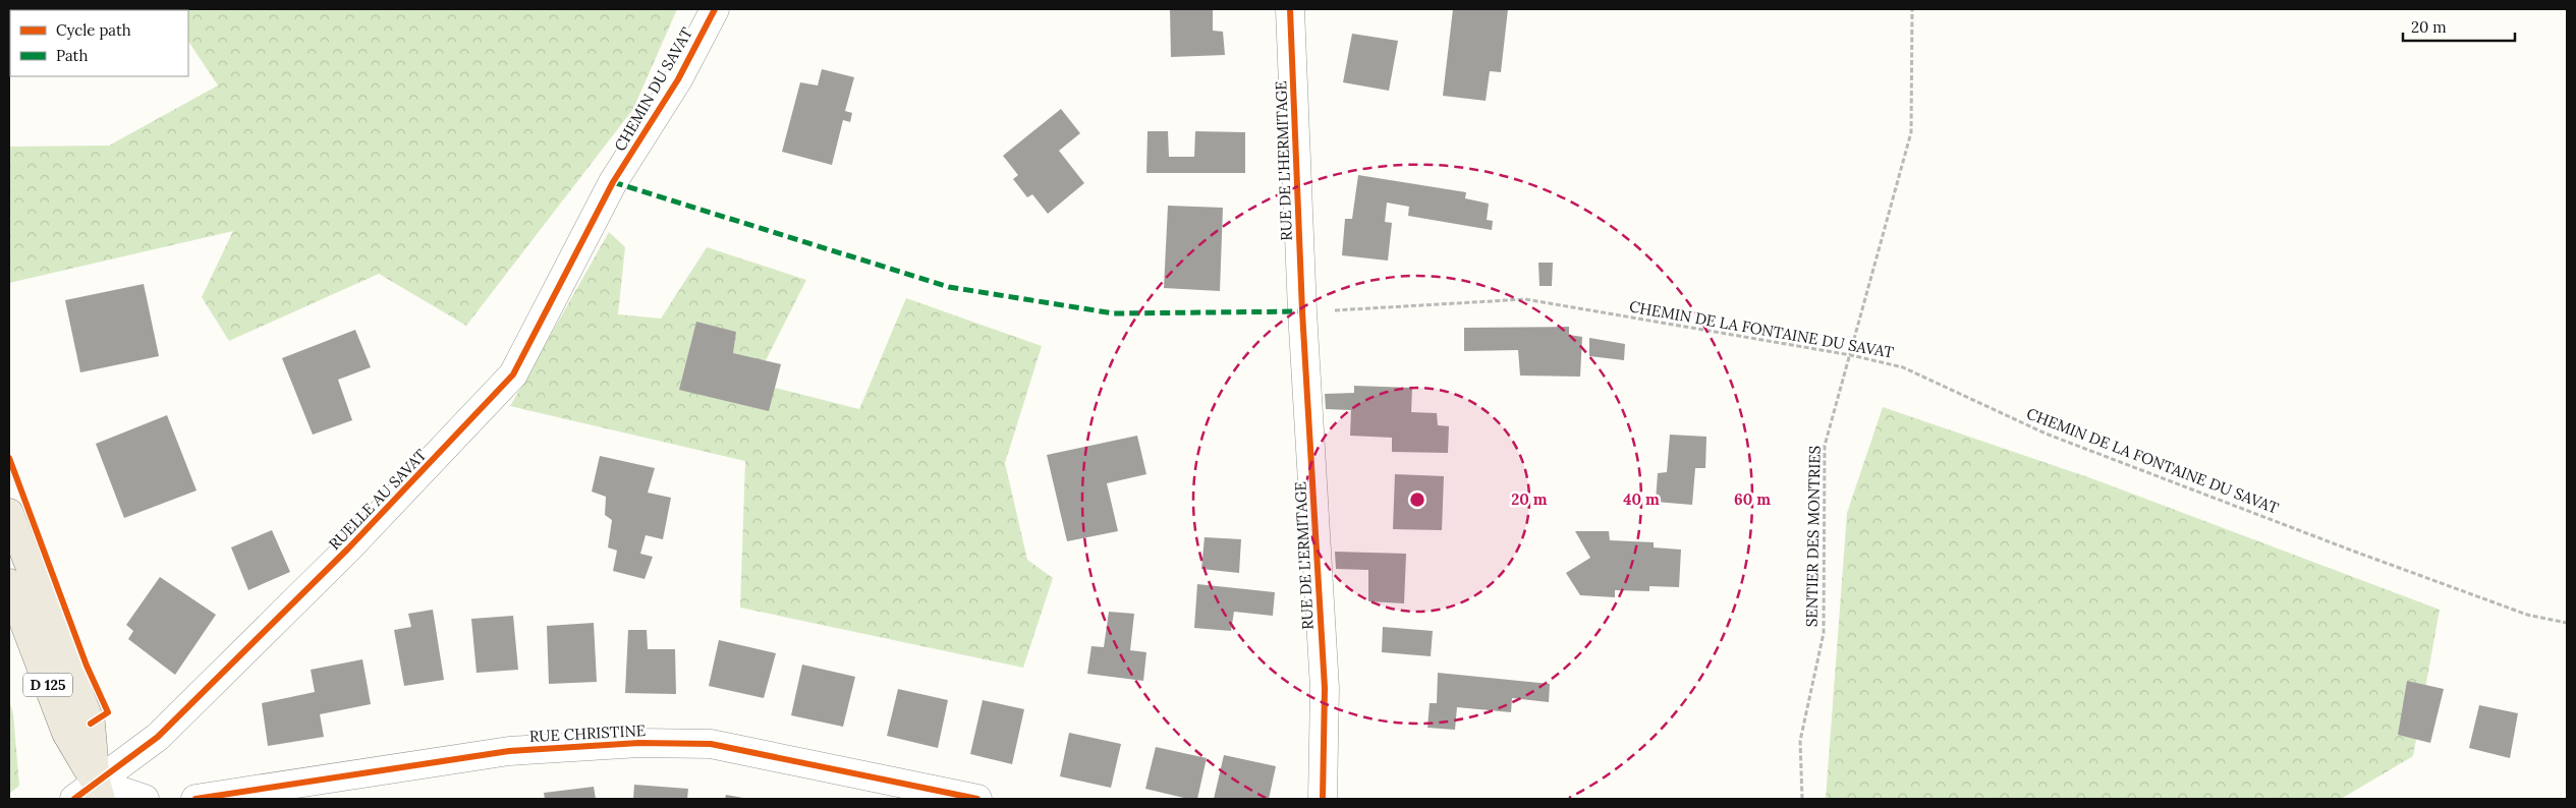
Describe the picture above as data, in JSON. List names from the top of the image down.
{
  "streets": {
    "main road": ["D 125"],
    "street": [
      "CHEMIN DU SAVAT",
      "RUE DE L'HERMITAGE",
      "RUELLE AU SAVAT",
      "RUE DE L'ERMITAGE",
      "RUE CHRISTINE"
    ],
    "path": ["CHEMIN DE LA FONTAINE DU SAVAT", "SENTIER DES MONTRIES"]
  },
  "crossings": [
    ["CHEMIN DU SAVAT", "RUELLE AU SAVAT"],
    ["RUE DE L'HERMITAGE", "CHEMIN DE LA FONTAINE DU SAVAT"],
    ["RUE DE L'HERMITAGE", "RUE DE L'ERMITAGE"],
    ["CHEMIN DE LA FONTAINE DU SAVAT", "SENTIER DES MONTRIES"],
    ["CHEMIN DE LA FONTAINE DU SAVAT", "RUE DE L'ERMITAGE"],
    ["RUELLE AU SAVAT", "D 125"]
  ],
  "legend": ["Cycle path", "Path"],
  "scale_bar": "20 m",
  "rings": ["20 m", "40 m", "60 m"]
}
